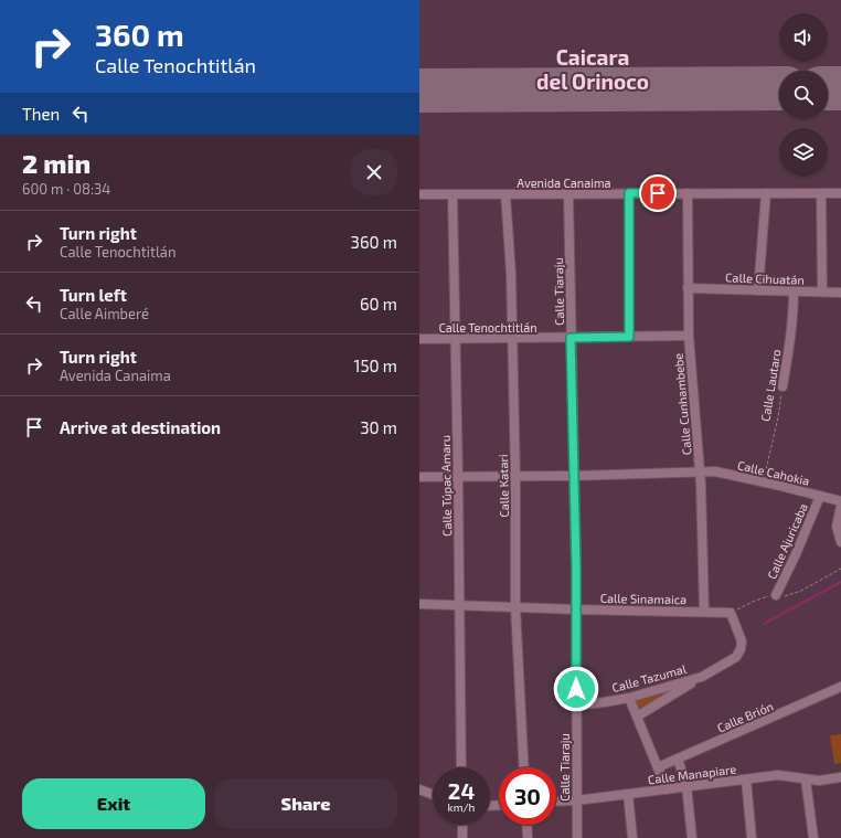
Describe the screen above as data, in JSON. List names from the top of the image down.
{
  "streets": {
    "street": [
      "Avenida Canaima",
      "Calle Cihuatán",
      "Calle Tiaraju",
      "Calle Tenochtitlán",
      "Calle Lautaro",
      "Calle Cunhambebe",
      "Calle Cahokia",
      "Calle Túpac Amaru",
      "Calle Katari",
      "Calle Ajuricaba",
      "Calle Sinamaica",
      "Calle Tazumal",
      "Calle Brión",
      "Calle Manapiare"
    ]
  },
  "crossings": [
    ["Avenida Canaima", "Calle Tiaraju"],
    ["Avenida Canaima", "Calle Cunhambebe"],
    ["Avenida Canaima", "Calle Túpac Amaru"],
    ["Avenida Canaima", "Calle Katari"],
    ["Calle Cihuatán", "Calle Lautaro"],
    ["Calle Cihuatán", "Calle Cunhambebe"],
    ["Calle Tiaraju", "Calle Tenochtitlán"],
    ["Calle Tiaraju", "Calle Cahokia"],
    ["Calle Tiaraju", "Calle Sinamaica"],
    ["Calle Tiaraju", "Calle Tazumal"],
    ["Calle Tiaraju", "Calle Manapiare"],
    ["Calle Tenochtitlán", "Calle Cunhambebe"],
    ["Calle Tenochtitlán", "Calle Túpac Amaru"],
    ["Calle Tenochtitlán", "Calle Katari"],
    ["Calle Lautaro", "Calle Cahokia"],
    ["Calle Cunhambebe", "Calle Cahokia"],
    ["Calle Cunhambebe", "Calle Sinamaica"],
    ["Calle Cahokia", "Calle Túpac Amaru"],
    ["Calle Cahokia", "Calle Katari"],
    ["Calle Cahokia", "Calle Ajuricaba"],
    ["Calle Túpac Amaru", "Calle Sinamaica"],
    ["Calle Katari", "Calle Sinamaica"],
    ["Calle Sinamaica", "Calle Tazumal"]
  ],
  "districts": ["Caicara del Orinoco"],
  "page": {
    "turn": ["360 m", "Calle Tenochtitlán"],
    "then": "Then",
    "heading": ["2 min", "600 m · 08:34"],
    "list": [
      {
        "name": "Turn right",
        "note": "Calle Tenochtitlán",
        "value": "360 m"
      },
      {
        "name": "Turn left",
        "note": "Calle Aimberé",
        "value": "60 m"
      },
      {
        "name": "Turn right",
        "note": "Avenida Canaima",
        "value": "150 m"
      },
      {
        "name": "Arrive at destination",
        "value": "30 m"
      }
    ],
    "speed": "24 km/h",
    "limit": "30",
    "buttons": ["Exit", "Share"]
  }
}
